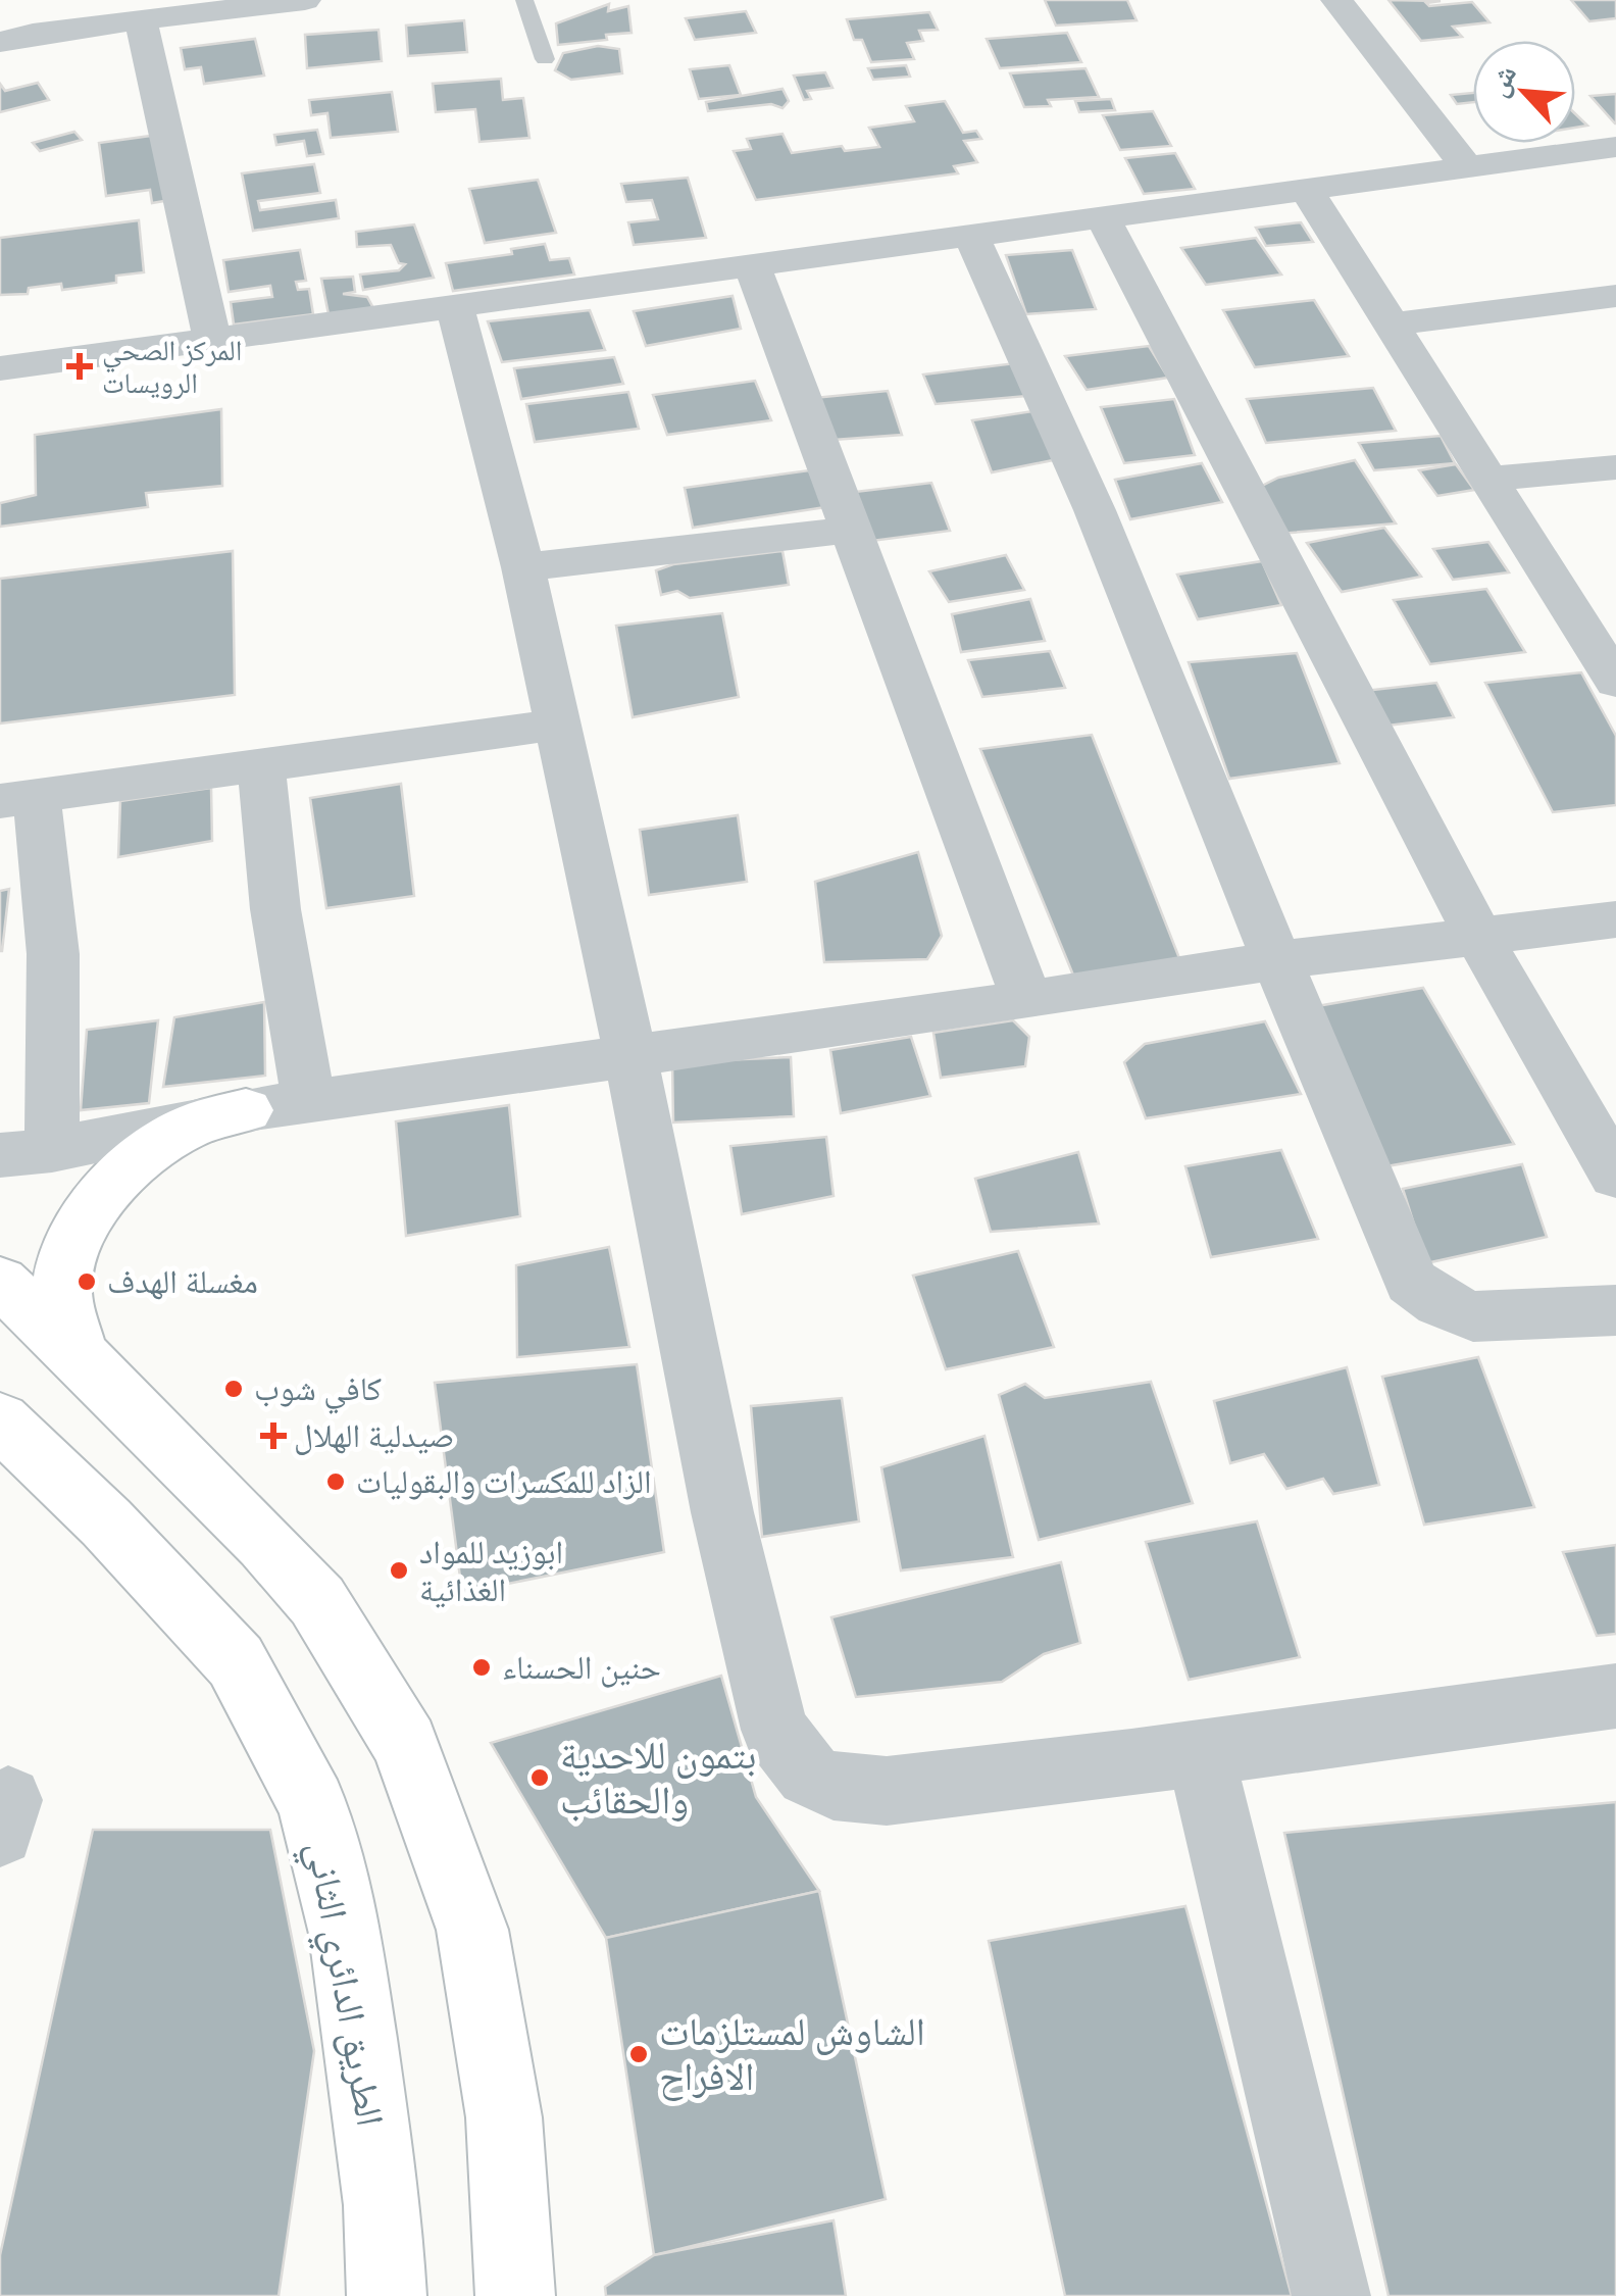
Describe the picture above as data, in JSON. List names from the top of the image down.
{
  "streets": {
    "main road": ["الطريق الدائري الثاني"]
  },
  "places": {
    "health": ["المركز الصحي الرويسات", "صيدلية الهلال"],
    "other": [
      "مغسلة الهدف",
      "كافي شوب",
      "الزاد للمكسرات والبقوليات",
      "ابوزيد للمواد الغذائية",
      "حنين الحسناء",
      "بتمون للاحدية والحقائب",
      "الشاوش لمستلزمات الافراح"
    ]
  },
  "north": "top left"
}
